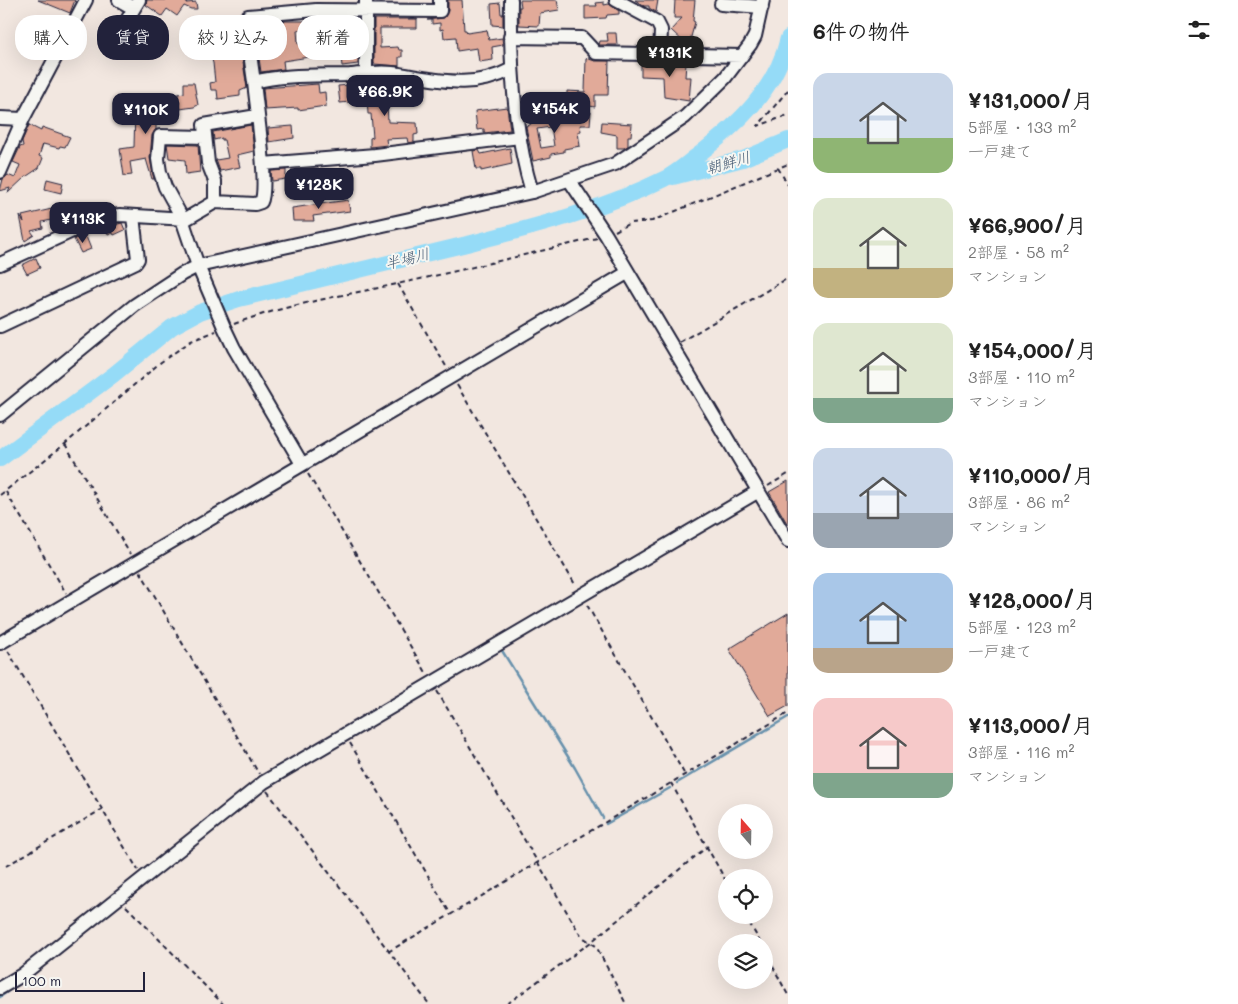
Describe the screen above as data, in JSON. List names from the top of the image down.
{
  "water": ["朝鮮川", "半場川"],
  "scale_bar": "100 m",
  "north": "top",
  "page": {
    "heading": "6件の物件",
    "chip": [
      "購入",
      "賃貸",
      "絞り込み",
      "新着"
    ],
    "price": [
      "¥131K",
      "¥66.9K",
      "¥154K",
      "¥110K",
      "¥128K",
      "¥113K"
    ],
    "list": [
      {
        "name": "¥131,000/月",
        "note": "5部屋 · 133 m² · 一戸建て"
      },
      {
        "name": "¥66,900/月",
        "note": "2部屋 · 58 m² · マンション"
      },
      {
        "name": "¥154,000/月",
        "note": "3部屋 · 110 m² · マンション"
      },
      {
        "name": "¥110,000/月",
        "note": "3部屋 · 86 m² · マンション"
      },
      {
        "name": "¥128,000/月",
        "note": "5部屋 · 123 m² · 一戸建て"
      },
      {
        "name": "¥113,000/月",
        "note": "3部屋 · 116 m² · マンション"
      }
    ],
    "scale": "100 m"
  }
}
